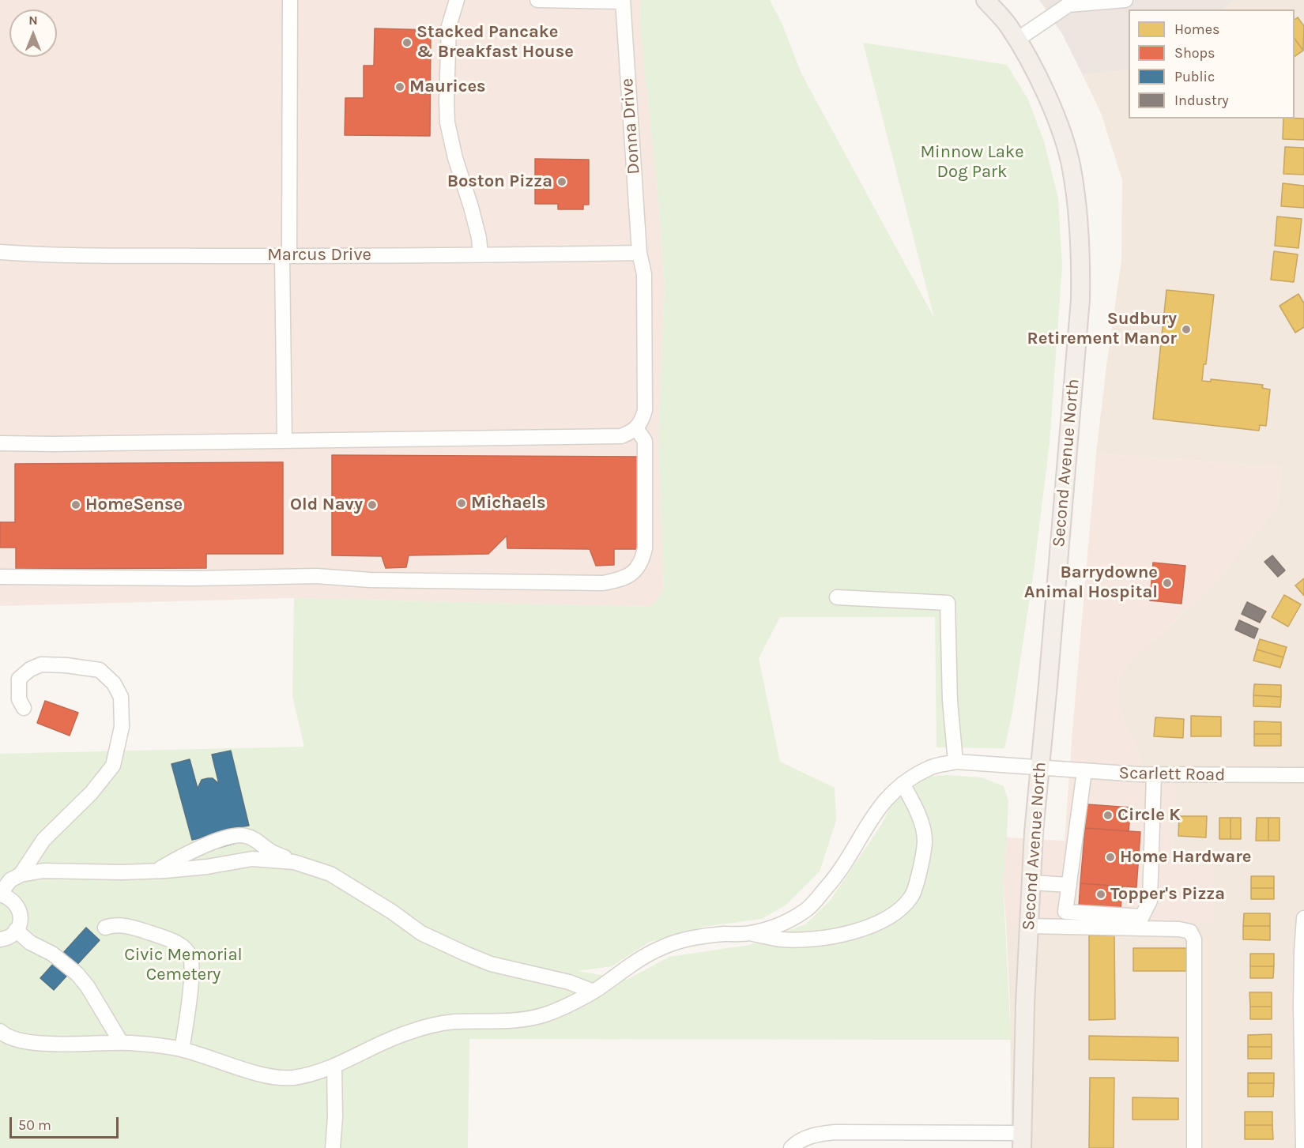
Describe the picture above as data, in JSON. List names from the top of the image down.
{
  "streets": {
    "main road": ["Second Avenue North"],
    "street": ["Donna Drive", "Marcus Drive", "Scarlett Road"]
  },
  "crossings": [
    ["Donna Drive", "Marcus Drive"],
    ["Second Avenue North", "Scarlett Road"]
  ],
  "parks": ["Minnow Lake Dog Park", "Civic Memorial Cemetery"],
  "places": [
    "Stacked Pancake & Breakfast House",
    "Maurices",
    "Boston Pizza",
    "Sudbury Retirement Manor",
    "Michaels",
    "HomeSense",
    "Old Navy",
    "Barrydowne Animal Hospital",
    "Circle K",
    "Home Hardware",
    "Topper's Pizza"
  ],
  "legend": [
    "Homes",
    "Shops",
    "Public",
    "Industry"
  ],
  "scale_bar": "50 m",
  "north": "top"
}
